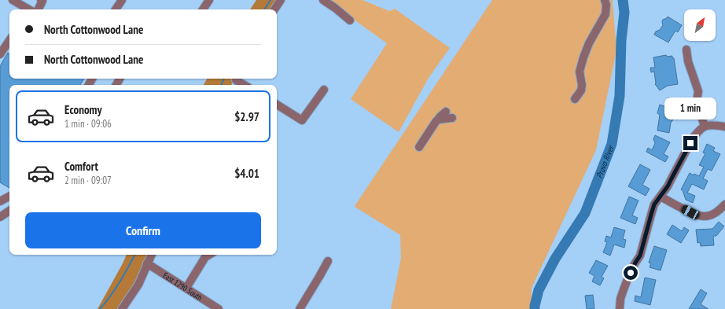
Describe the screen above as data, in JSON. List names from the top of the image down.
{
  "streets": {
    "street": ["East 1290 South"]
  },
  "water": ["Provo River"],
  "north": "top right",
  "page": {
    "banner": ["North Cottonwood Lane", "North Cottonwood Lane"],
    "list": [
      {
        "name": "Economy",
        "note": "1 min · 09:06",
        "value": "$2.97"
      },
      {
        "name": "Comfort",
        "note": "2 min · 09:07",
        "value": "$4.01"
      }
    ],
    "bubble": "1 min",
    "buttons": "Confirm"
  }
}
